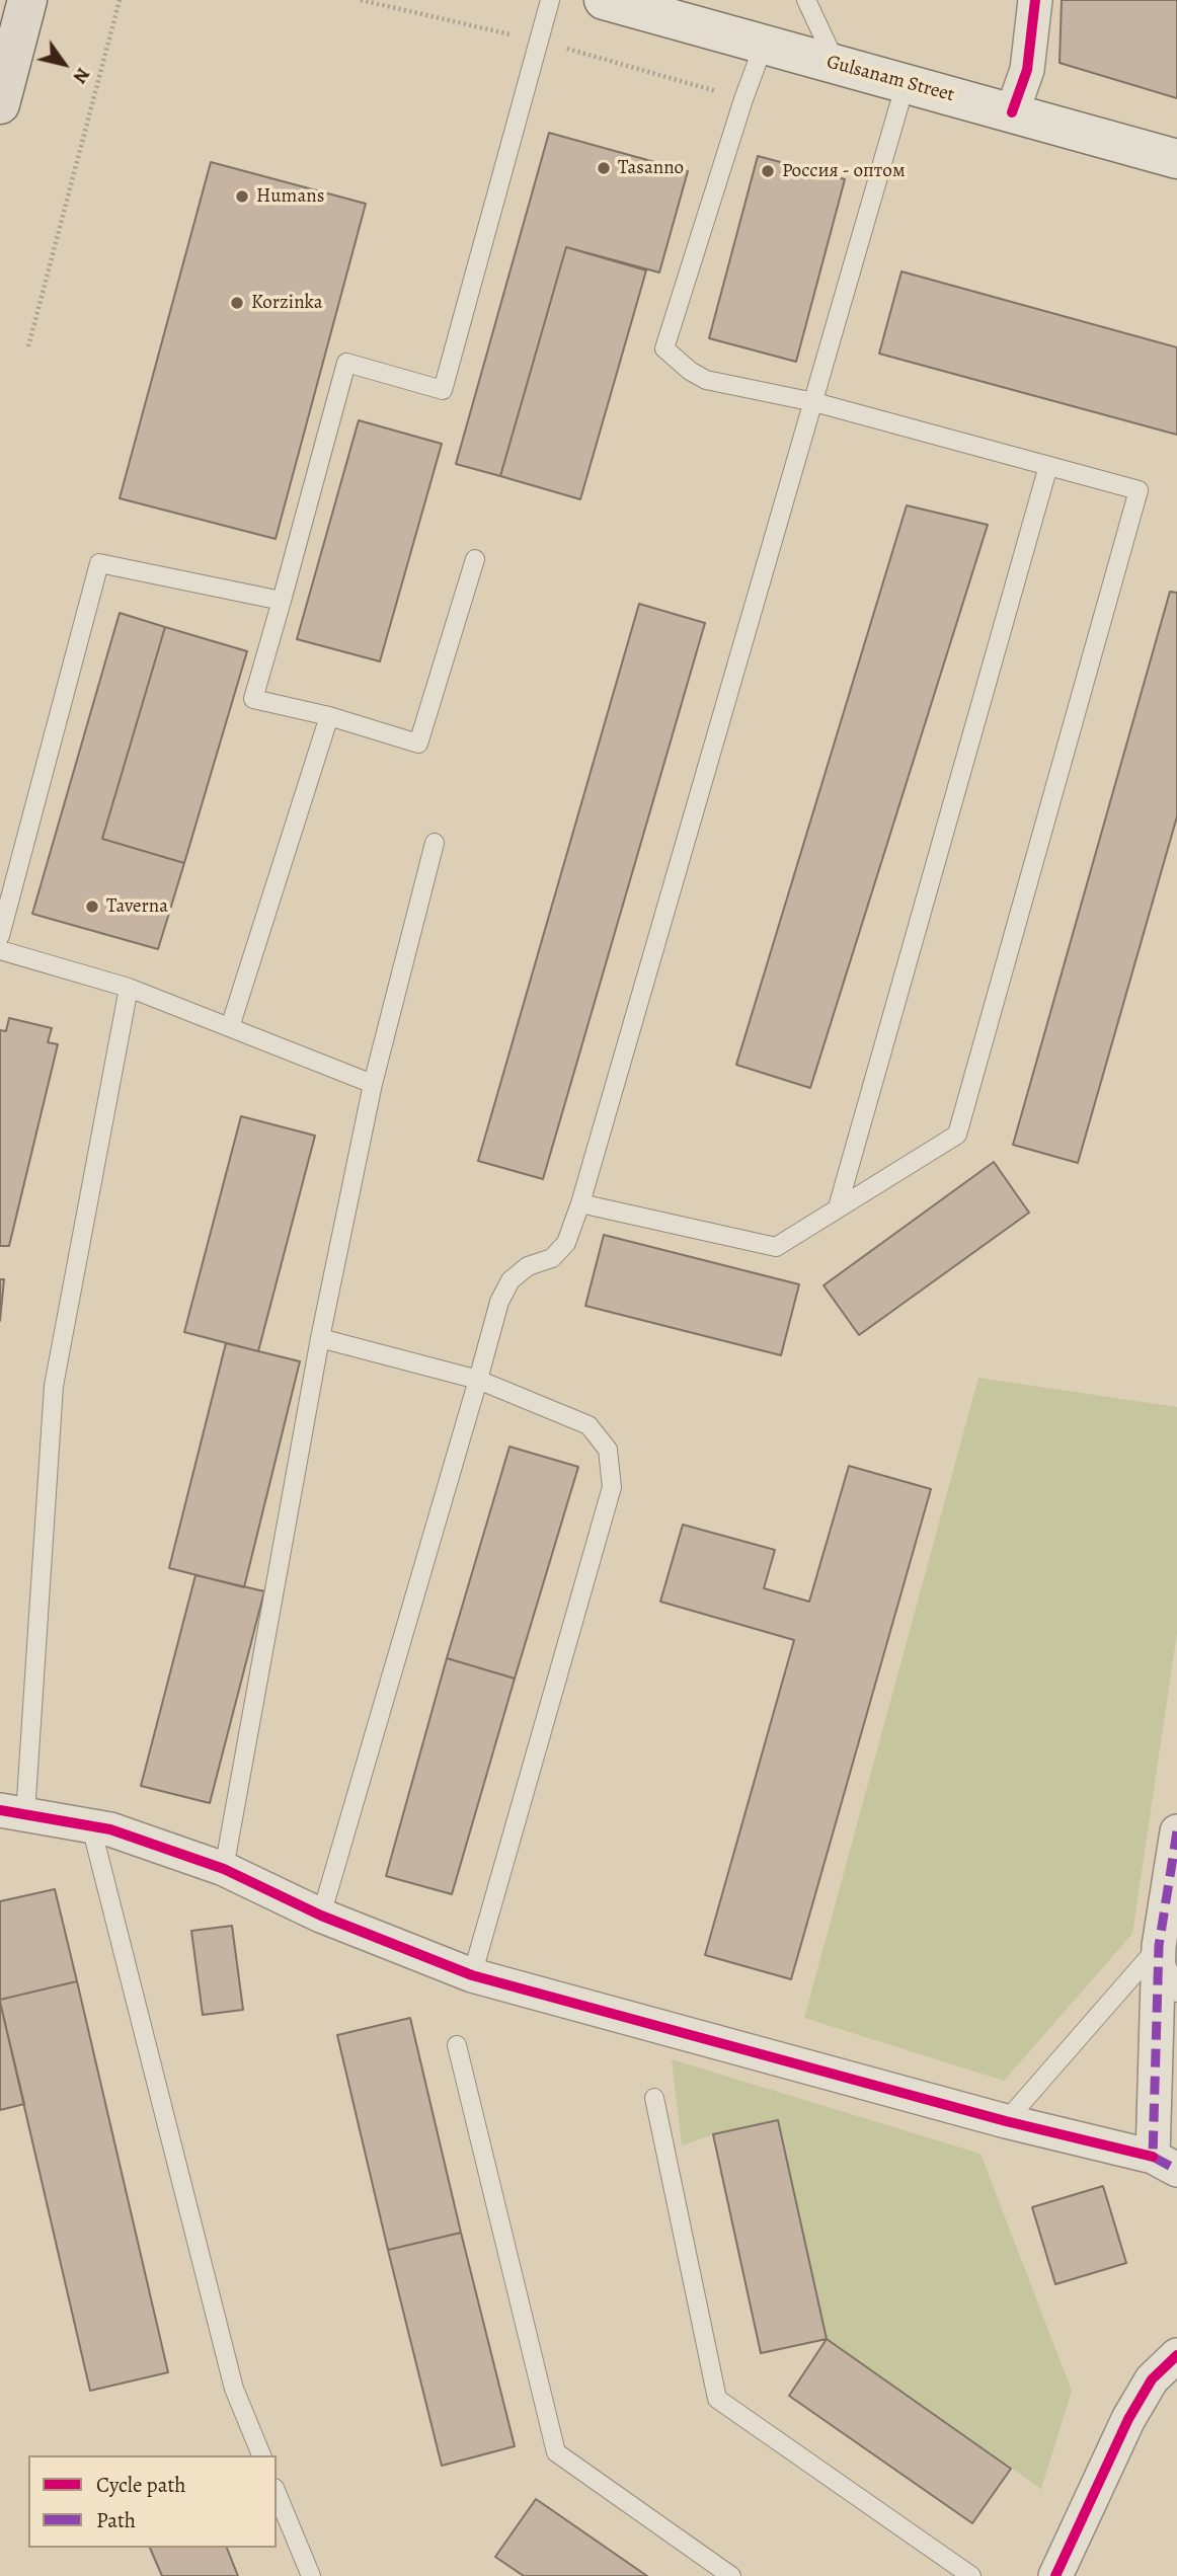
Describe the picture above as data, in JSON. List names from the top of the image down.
{
  "streets": {
    "main road": ["Gulsanam Street"]
  },
  "places": [
    "Tasanno",
    "Россия - оптом",
    "Humans",
    "Korzinka",
    "Taverna"
  ],
  "legend": ["Cycle path", "Path"],
  "north": "bottom right"
}
